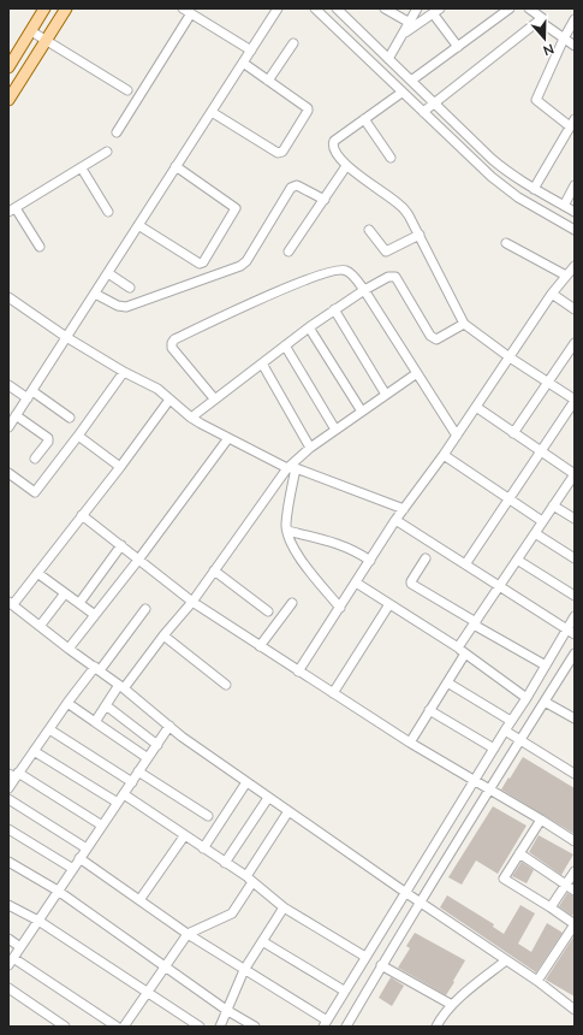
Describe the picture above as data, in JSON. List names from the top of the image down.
{
  "north": "bottom"
}
